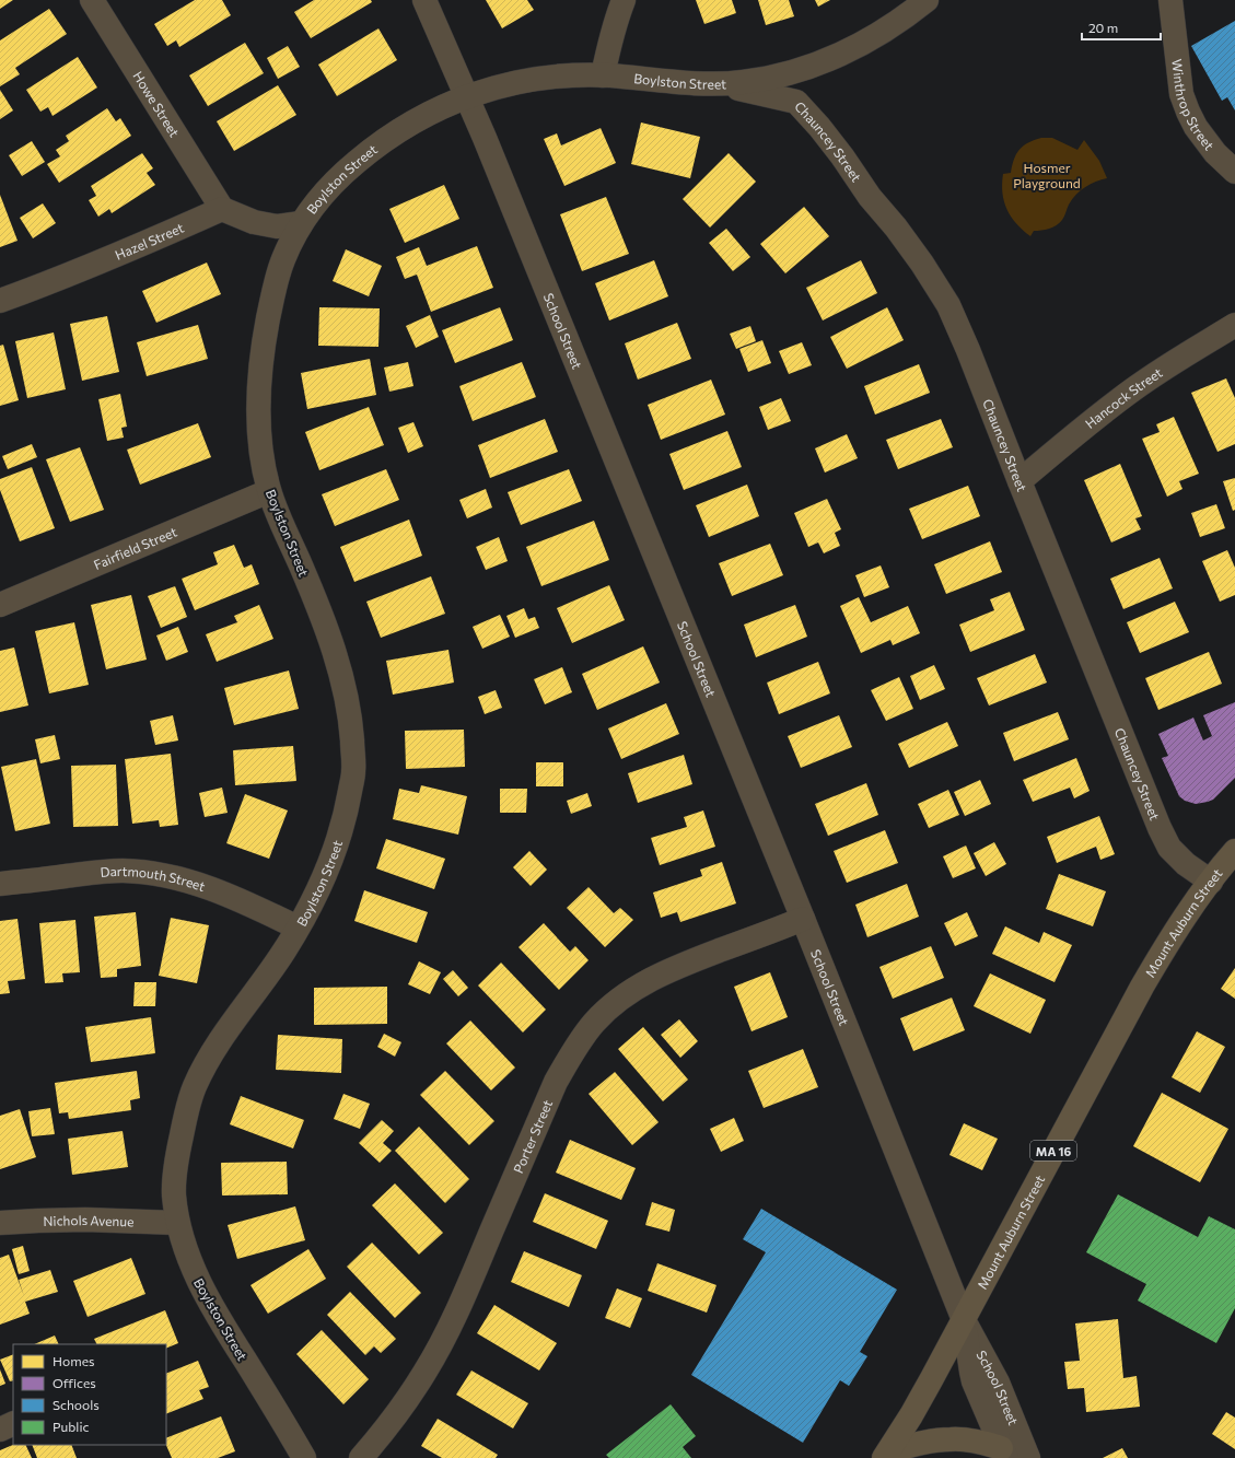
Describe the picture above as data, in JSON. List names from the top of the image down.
{
  "streets": {
    "main road": ["Mount Auburn Street", "MA 16"],
    "street": [
      "Boylston Street",
      "Winthrop Street",
      "Howe Street",
      "Chauncey Street",
      "Hazel Street",
      "School Street",
      "Hancock Street",
      "Fairfield Street",
      "Dartmouth Street",
      "Porter Street",
      "Nichols Avenue"
    ]
  },
  "crossings": [
    ["Boylston Street", "Chauncey Street"],
    ["Boylston Street", "School Street"],
    ["Boylston Street", "Fairfield Street"],
    ["Boylston Street", "Dartmouth Street"],
    ["Boylston Street", "Nichols Avenue"],
    ["Howe Street", "Hazel Street"],
    ["Chauncey Street", "Hancock Street"],
    ["Chauncey Street", "Mount Auburn Street"],
    ["School Street", "Mount Auburn Street"],
    ["School Street", "Porter Street"]
  ],
  "parks": ["Hosmer Playground"],
  "legend": [
    "Homes",
    "Offices",
    "Schools",
    "Public"
  ],
  "scale_bar": "20 m"
}
